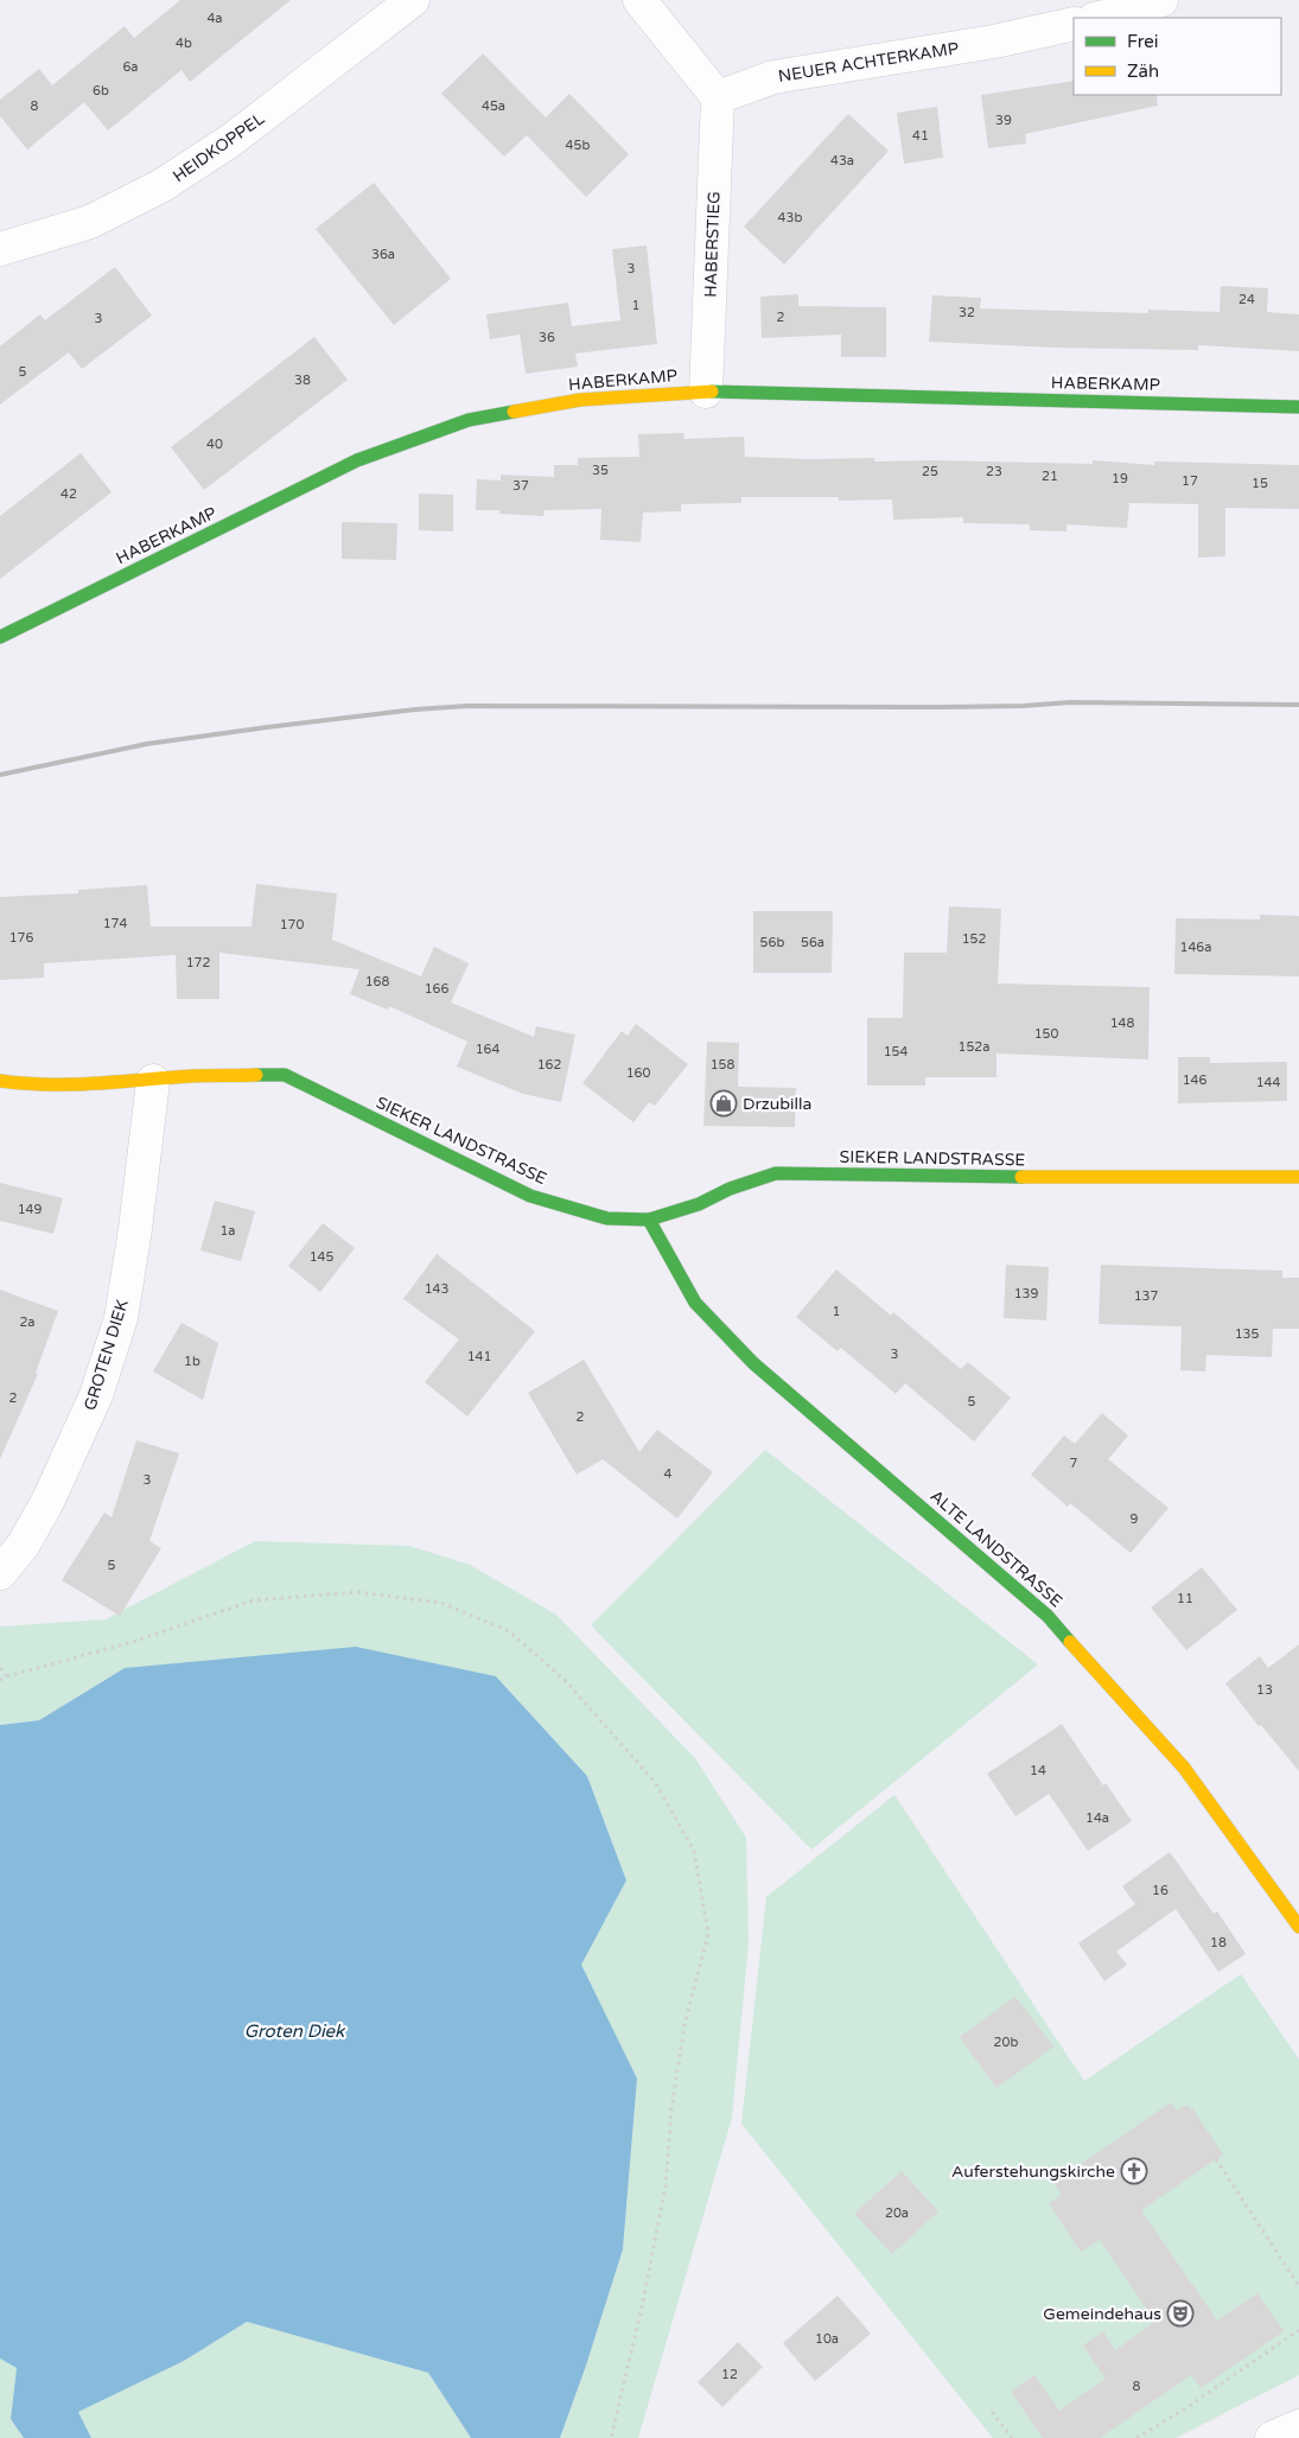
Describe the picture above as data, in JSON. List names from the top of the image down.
{
  "streets": {
    "street": [
      "NEUER ACHTERKAMP",
      "HEIDKOPPEL",
      "HABERSTIEG",
      "HABERKAMP",
      "SIEKER LANDSTRASSE",
      "GROTEN DIEK",
      "ALTE LANDSTRASSE"
    ]
  },
  "crossings": [
    ["NEUER ACHTERKAMP", "HABERSTIEG"],
    ["HABERSTIEG", "HABERKAMP"],
    ["SIEKER LANDSTRASSE", "GROTEN DIEK"],
    ["SIEKER LANDSTRASSE", "ALTE LANDSTRASSE"]
  ],
  "water": ["Groten Diek"],
  "places": {
    "shop": ["Drzubilla"],
    "church": ["Auferstehungskirche"],
    "theatre": ["Gemeindehaus"]
  },
  "house_numbers": [
    "4a",
    "4b",
    "6a",
    "6b",
    "8",
    "45a",
    "39",
    "41",
    "45b",
    "43a",
    "43b",
    "36a",
    "3",
    "24",
    "1",
    "32",
    "2",
    "3",
    "36",
    "5",
    "38",
    "40",
    "35",
    "25",
    "23",
    "21",
    "19",
    "17",
    "15",
    "37",
    "42",
    "174",
    "170",
    "176",
    "152",
    "56b",
    "56a",
    "146a",
    "172",
    "168",
    "166",
    "148",
    "150",
    "152a",
    "164",
    "154",
    "162",
    "158",
    "160",
    "146",
    "144",
    "149",
    "1a",
    "145",
    "143",
    "139",
    "137",
    "1",
    "2a",
    "135",
    "3",
    "141",
    "1b",
    "2",
    "5",
    "2",
    "7",
    "4",
    "3",
    "9",
    "5",
    "11",
    "13",
    "14",
    "14a",
    "16",
    "18",
    "20b",
    "20a",
    "10a",
    "12",
    "8"
  ],
  "legend": ["Frei", "Zäh"]
}
